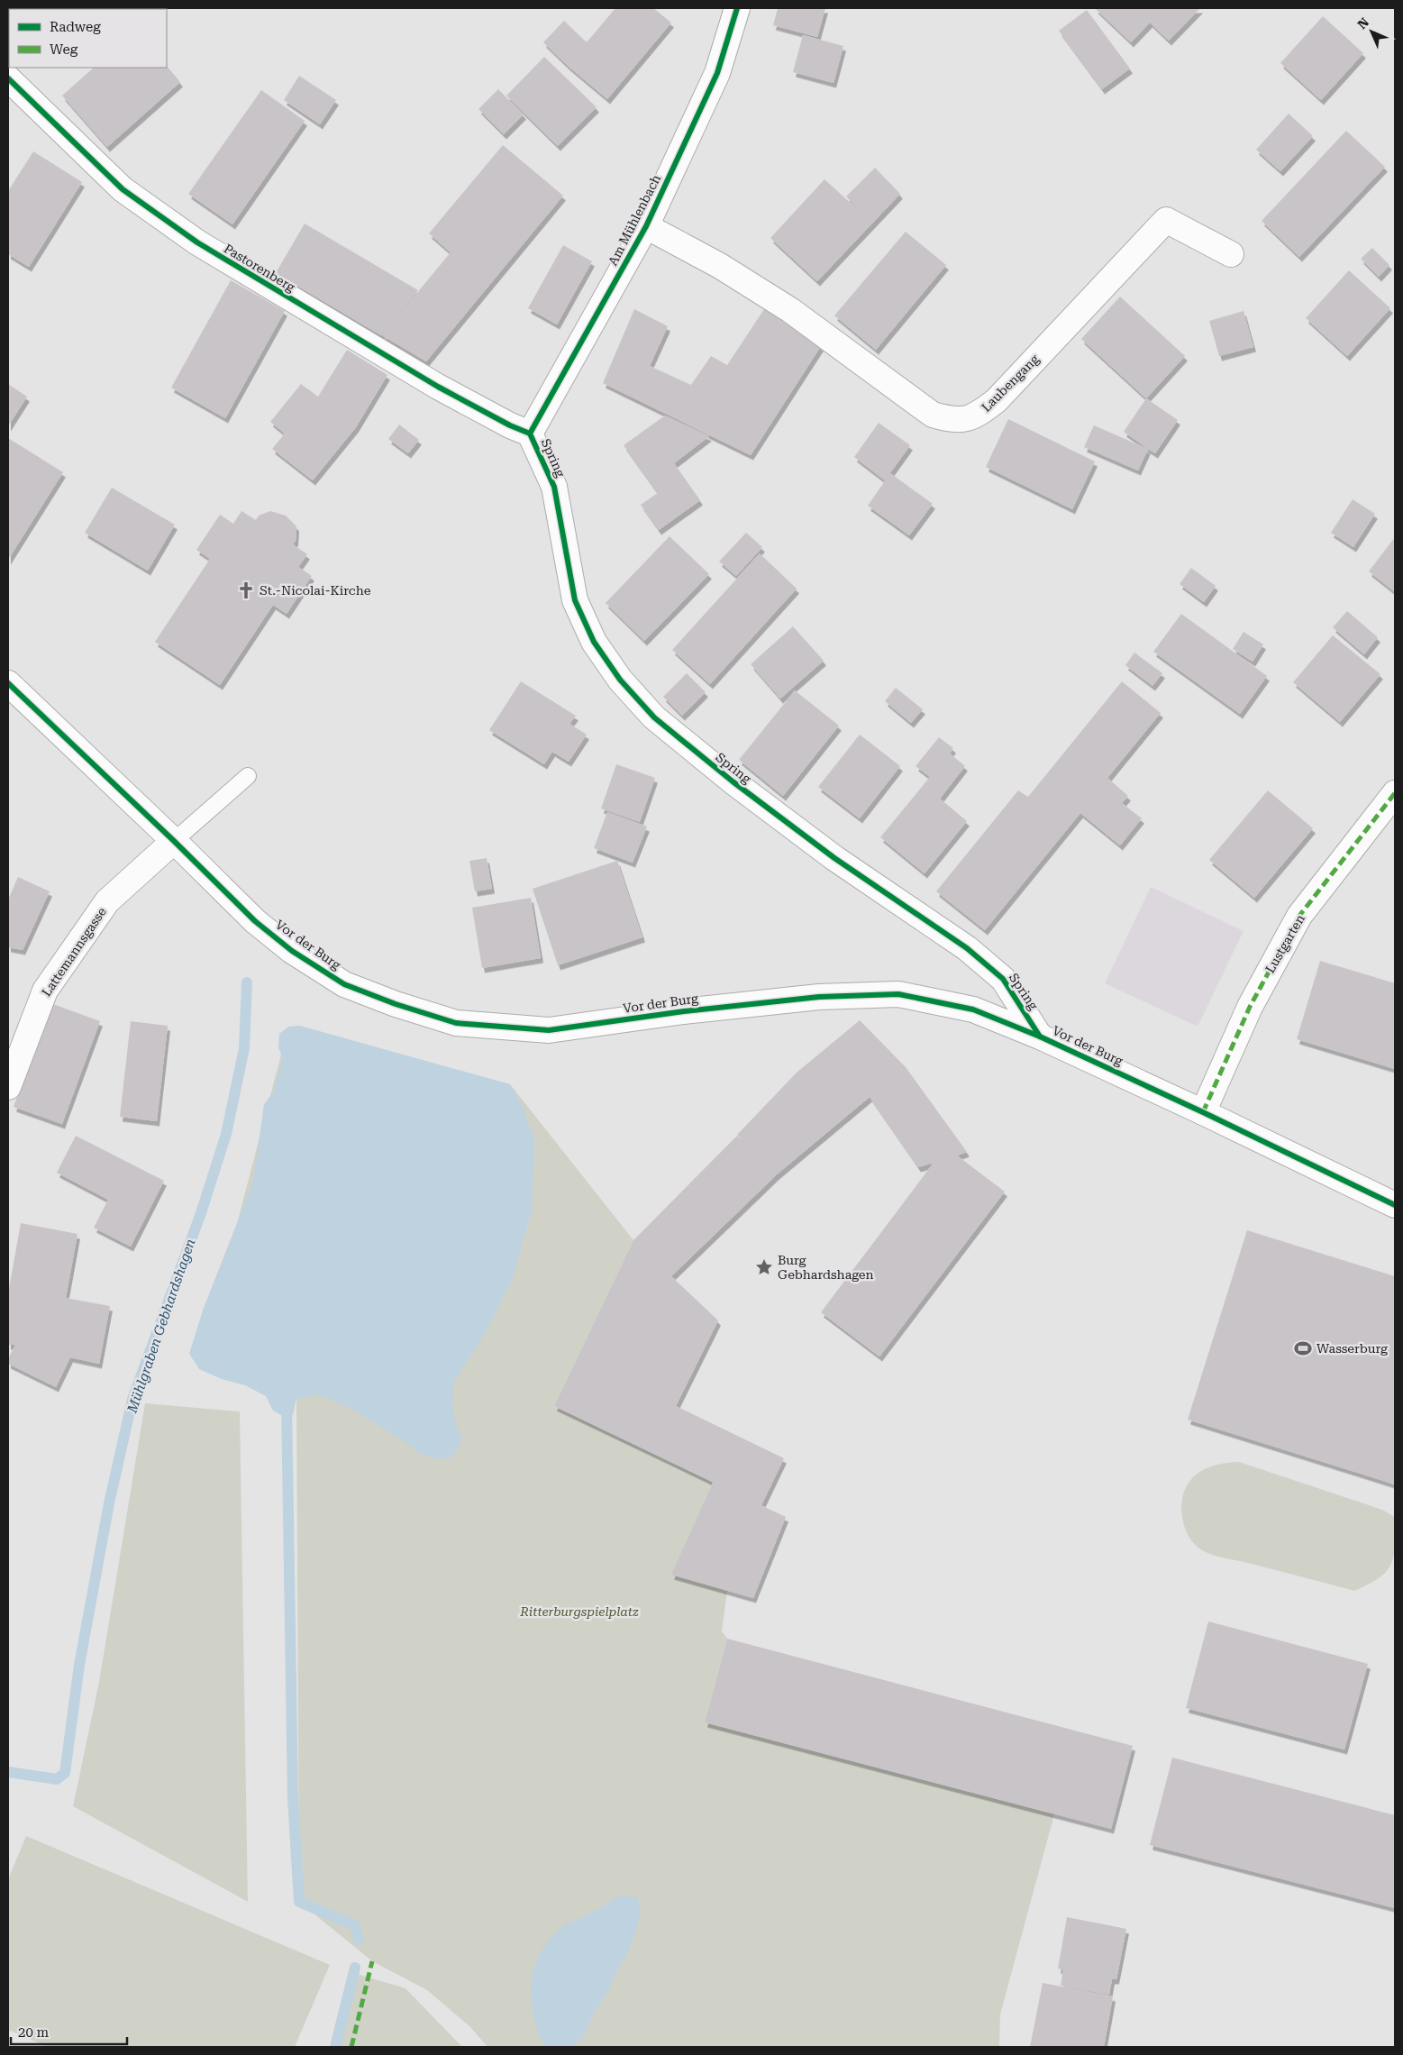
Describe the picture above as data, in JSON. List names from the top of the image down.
{
  "streets": {
    "street": [
      "Am Mühlenbach",
      "Pastorenberg",
      "Laubengang",
      "Spring",
      "Lustgarten",
      "Vor der Burg",
      "Lattemannsgasse"
    ]
  },
  "crossings": [
    ["Am Mühlenbach", "Pastorenberg"],
    ["Am Mühlenbach", "Laubengang"],
    ["Am Mühlenbach", "Spring"],
    ["Pastorenberg", "Spring"],
    ["Spring", "Vor der Burg"],
    ["Lustgarten", "Vor der Burg"],
    ["Vor der Burg", "Lattemannsgasse"]
  ],
  "water": ["Mühlgraben Gebhardshagen"],
  "parks": ["Ritterburgspielplatz"],
  "places": {
    "church": ["St.-Nicolai-Kirche"],
    "place": ["Burg Gebhardshagen"],
    "sports": ["Wasserburg"]
  },
  "legend": ["Radweg", "Weg"],
  "scale_bar": "20 m",
  "north": "top left"
}
